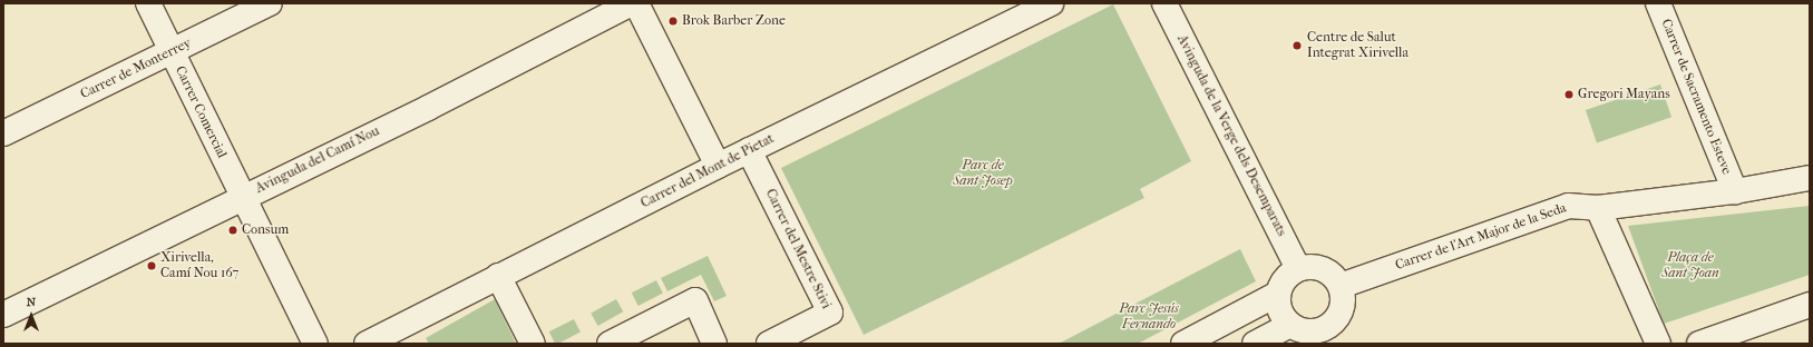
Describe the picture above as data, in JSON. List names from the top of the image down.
{
  "streets": {
    "street": [
      "Carrer de Monterrey",
      "Carrer de Sacramento Esteve",
      "Carrer Comercial",
      "Avinguda de la Verge dels Desemparats",
      "Avinguda del Camí Nou",
      "Carrer del Mont de Pietat",
      "Carrer de l'Art Major de la Seda",
      "Carrer del Mestre Stivi"
    ]
  },
  "crossings": [
    ["Carrer de Monterrey", "Carrer Comercial"],
    ["Carrer de Sacramento Esteve", "Carrer de l'Art Major de la Seda"],
    ["Carrer Comercial", "Avinguda del Camí Nou"],
    ["Avinguda de la Verge dels Desemparats", "Carrer de l'Art Major de la Seda"],
    ["Carrer del Mont de Pietat", "Carrer del Mestre Stivi"]
  ],
  "parks": ["Parc de Sant Josep", "Plaça de Sant Joan", "Parc Jesús Fernando"],
  "places": [
    "Brok Barber Zone",
    "Centre de Salut Integrat Xirivella",
    "Gregori Mayans",
    "Consum",
    "Xirivella, Camí Nou 167"
  ],
  "north": "top"
}
